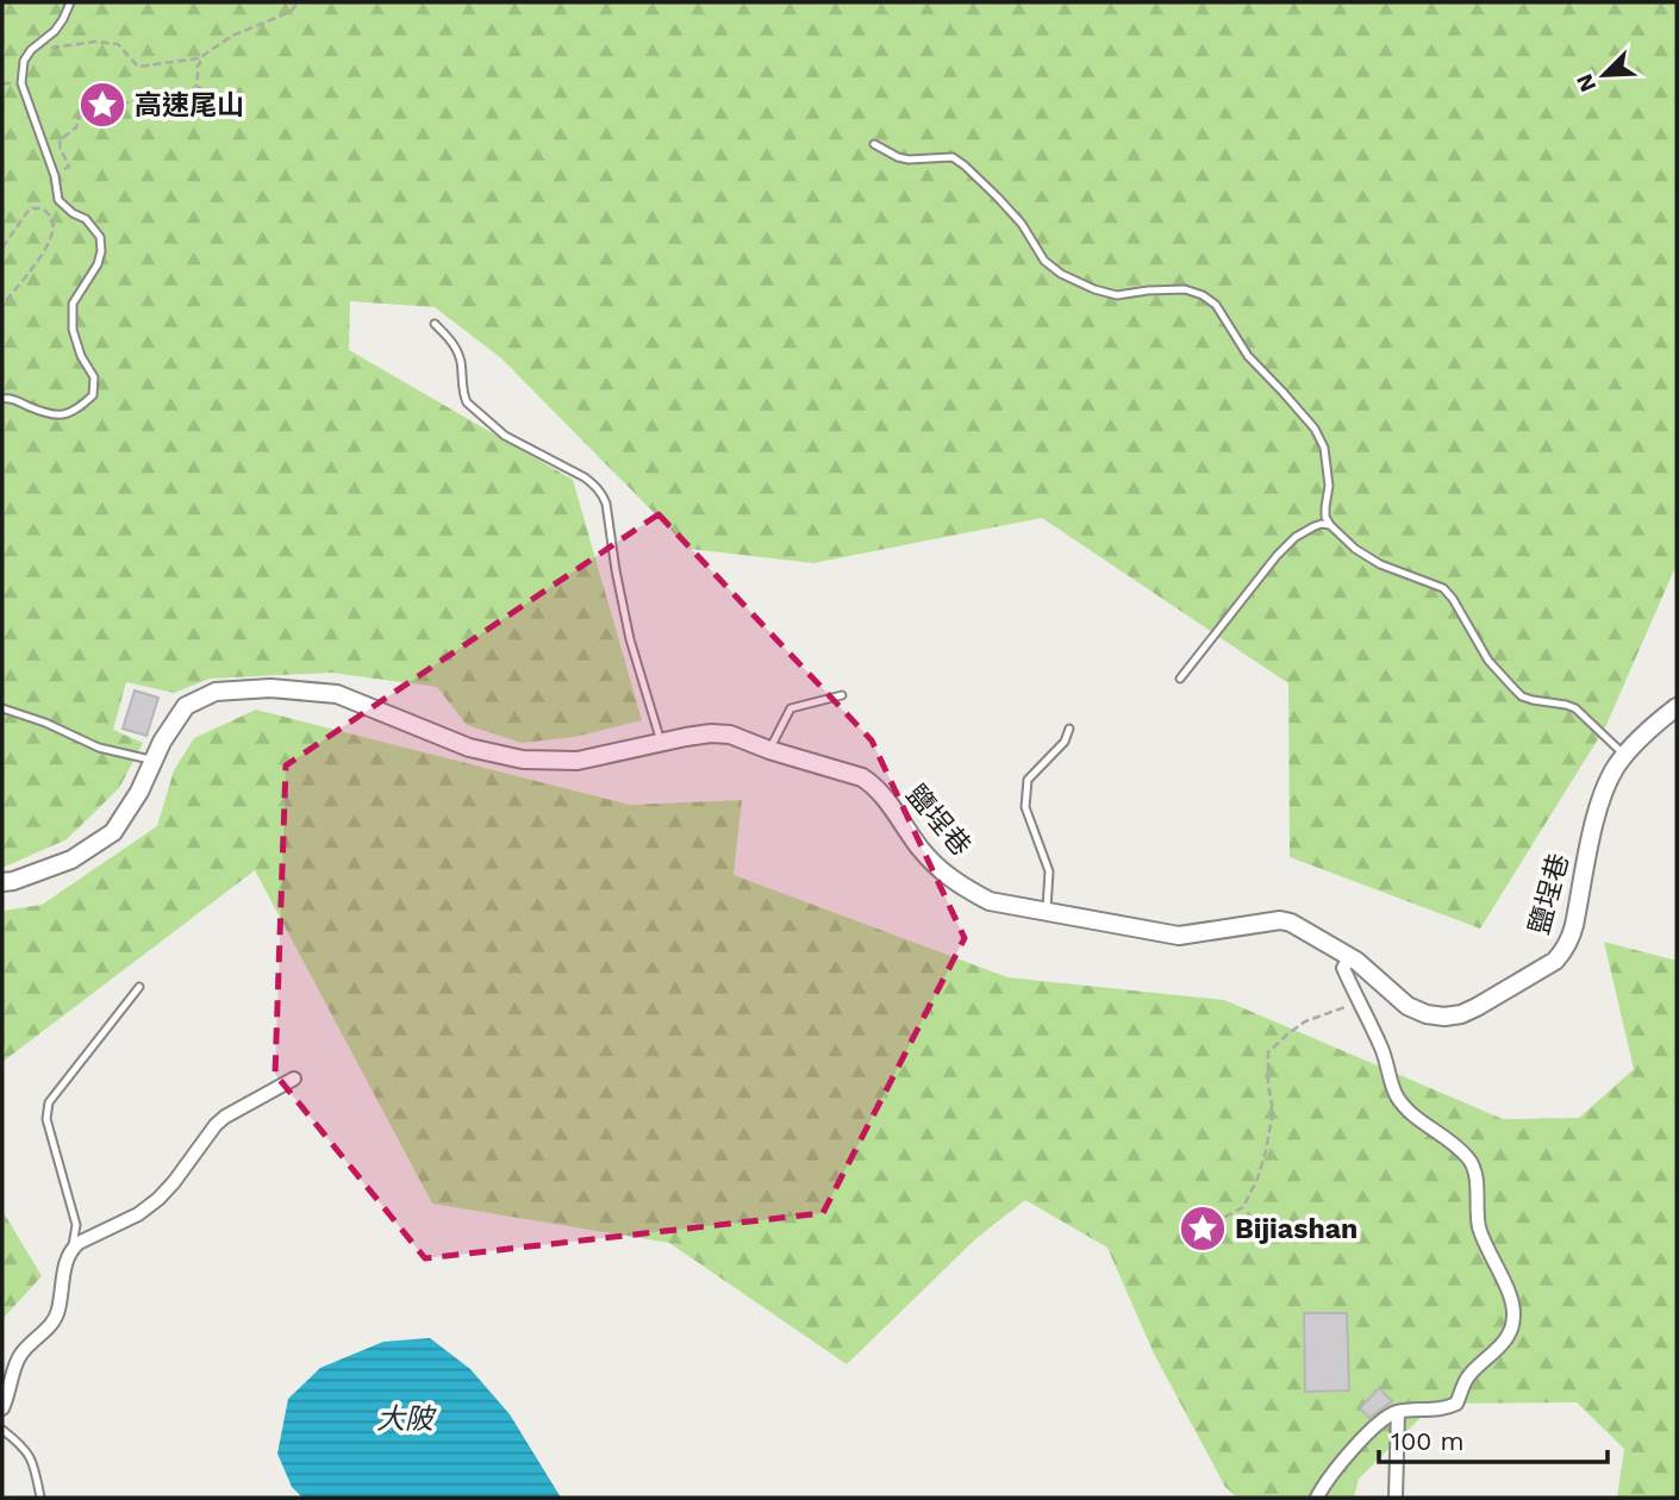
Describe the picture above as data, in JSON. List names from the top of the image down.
{
  "streets": {
    "street": ["鹽埕巷"]
  },
  "water": ["大陂"],
  "places": {
    "place": ["高速尾山", "Bijiashan"]
  },
  "scale_bar": "100 m",
  "north": "bottom left"
}
